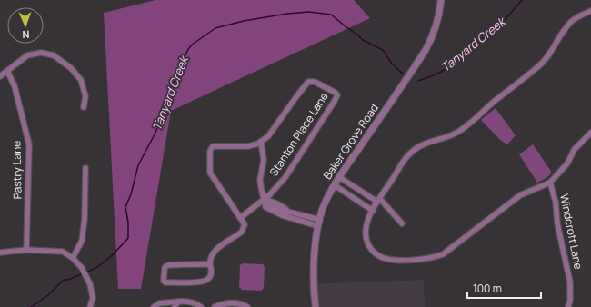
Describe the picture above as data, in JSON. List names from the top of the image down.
{
  "streets": {
    "street": [
      "Stanton Place Lane",
      "Baker Grove Road",
      "Pastry Lane",
      "Windcroft Lane"
    ]
  },
  "water": ["Tanyard Creek"],
  "scale_bar": "100 m",
  "north": "bottom"
}
